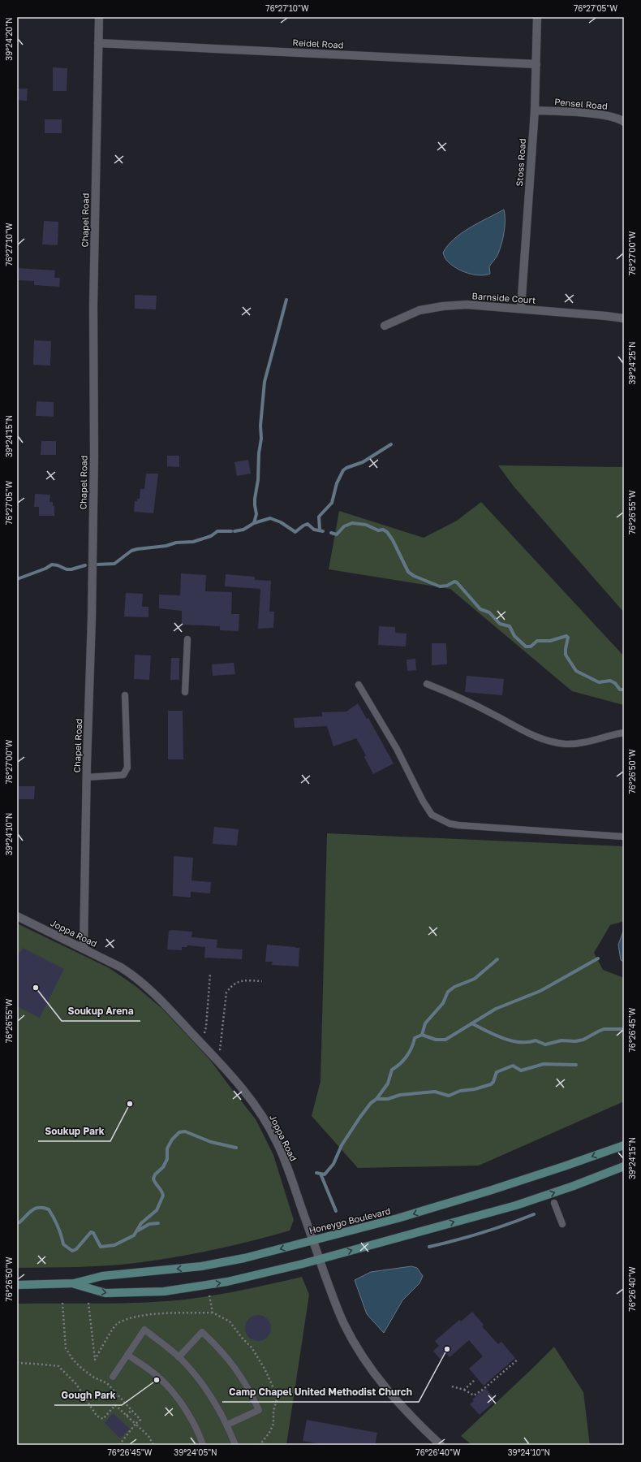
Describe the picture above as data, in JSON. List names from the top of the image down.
{
  "streets": {
    "main road": ["Honeygo Boulevard"],
    "street": [
      "Reidel Road",
      "Pensel Road",
      "Stoss Road",
      "Chapel Road",
      "Barnside Court",
      "Joppa Road"
    ]
  },
  "crossings": [
    ["Reidel Road", "Stoss Road"],
    ["Reidel Road", "Chapel Road"],
    ["Pensel Road", "Stoss Road"],
    ["Stoss Road", "Barnside Court"],
    ["Chapel Road", "Joppa Road"],
    ["Joppa Road", "Honeygo Boulevard"]
  ],
  "places": [
    "Soukup Arena",
    "Soukup Park",
    "Camp Chapel United Methodist Church",
    "Gough Park"
  ],
  "coordinates": [
    "76°27'10\"W",
    "76°27'05\"W",
    "39°24'20\"N",
    "76°27'00\"W",
    "39°24'25\"N",
    "39°24'15\"N",
    "76°26'55\"W",
    "76°26'50\"W",
    "39°24'10\"N",
    "76°26'45\"W",
    "76°26'40\"W",
    "39°24'05\"N"
  ]
}
